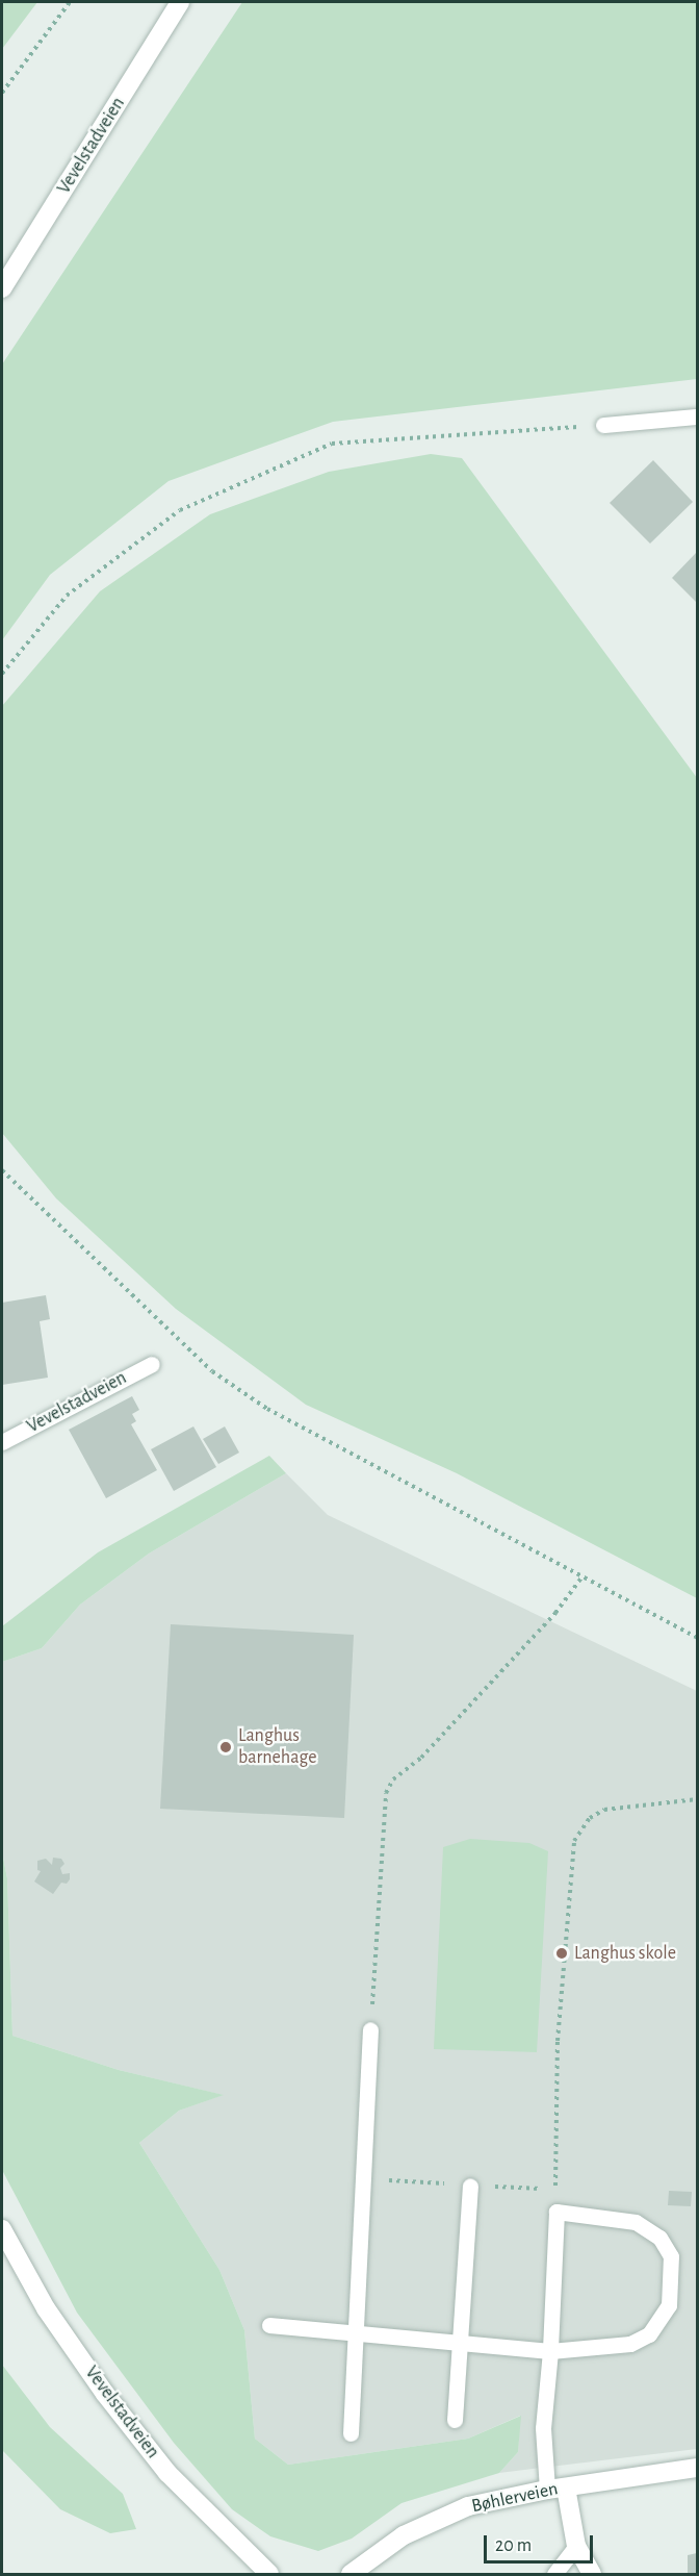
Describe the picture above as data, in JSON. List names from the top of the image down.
{
  "streets": {
    "main road": ["Vevelstadveien", "Bøhlerveien"]
  },
  "places": ["Langhus barnehage", "Langhus skole"],
  "scale_bar": "20 m"
}
